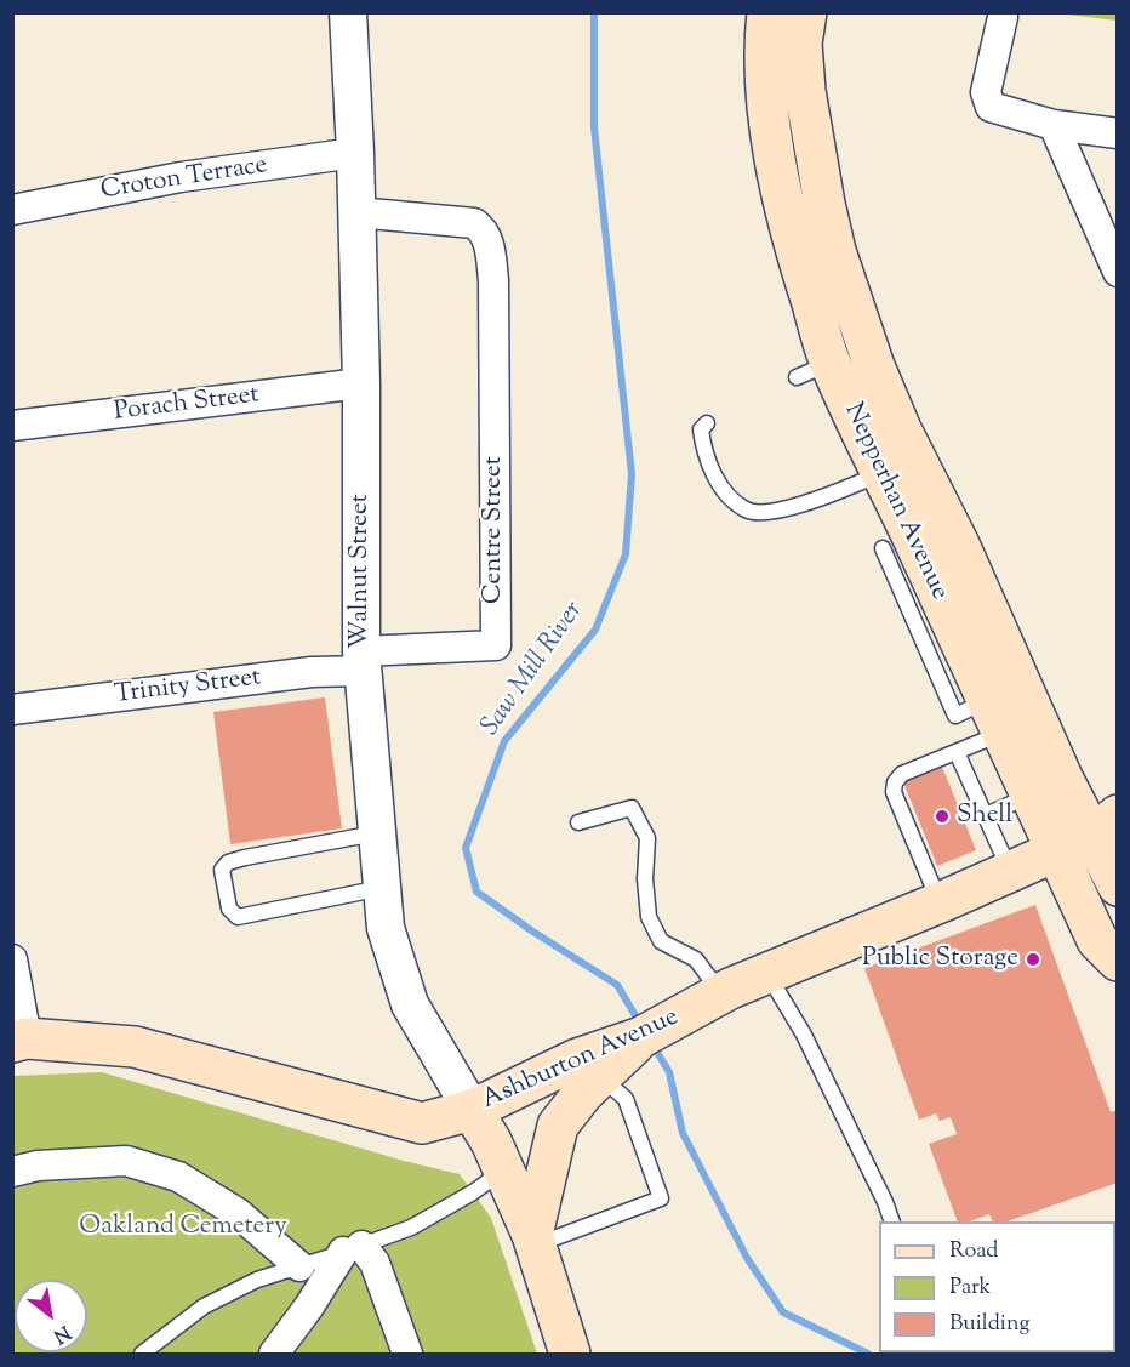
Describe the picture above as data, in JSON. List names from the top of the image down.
{
  "streets": {
    "main road": ["Nepperhan Avenue", "Ashburton Avenue"],
    "street": [
      "Croton Terrace",
      "Porach Street",
      "Centre Street",
      "Walnut Street",
      "Trinity Street"
    ]
  },
  "crossings": [
    ["Croton Terrace", "Walnut Street"],
    ["Porach Street", "Walnut Street"],
    ["Nepperhan Avenue", "Ashburton Avenue"],
    ["Centre Street", "Walnut Street"],
    ["Centre Street", "Trinity Street"],
    ["Walnut Street", "Trinity Street"],
    ["Walnut Street", "Ashburton Avenue"]
  ],
  "water": ["Saw Mill River"],
  "parks": ["Oakland Cemetery"],
  "places": ["Shell", "Public Storage"],
  "legend": ["Road", "Park", "Building"],
  "north": "bottom right"
}
